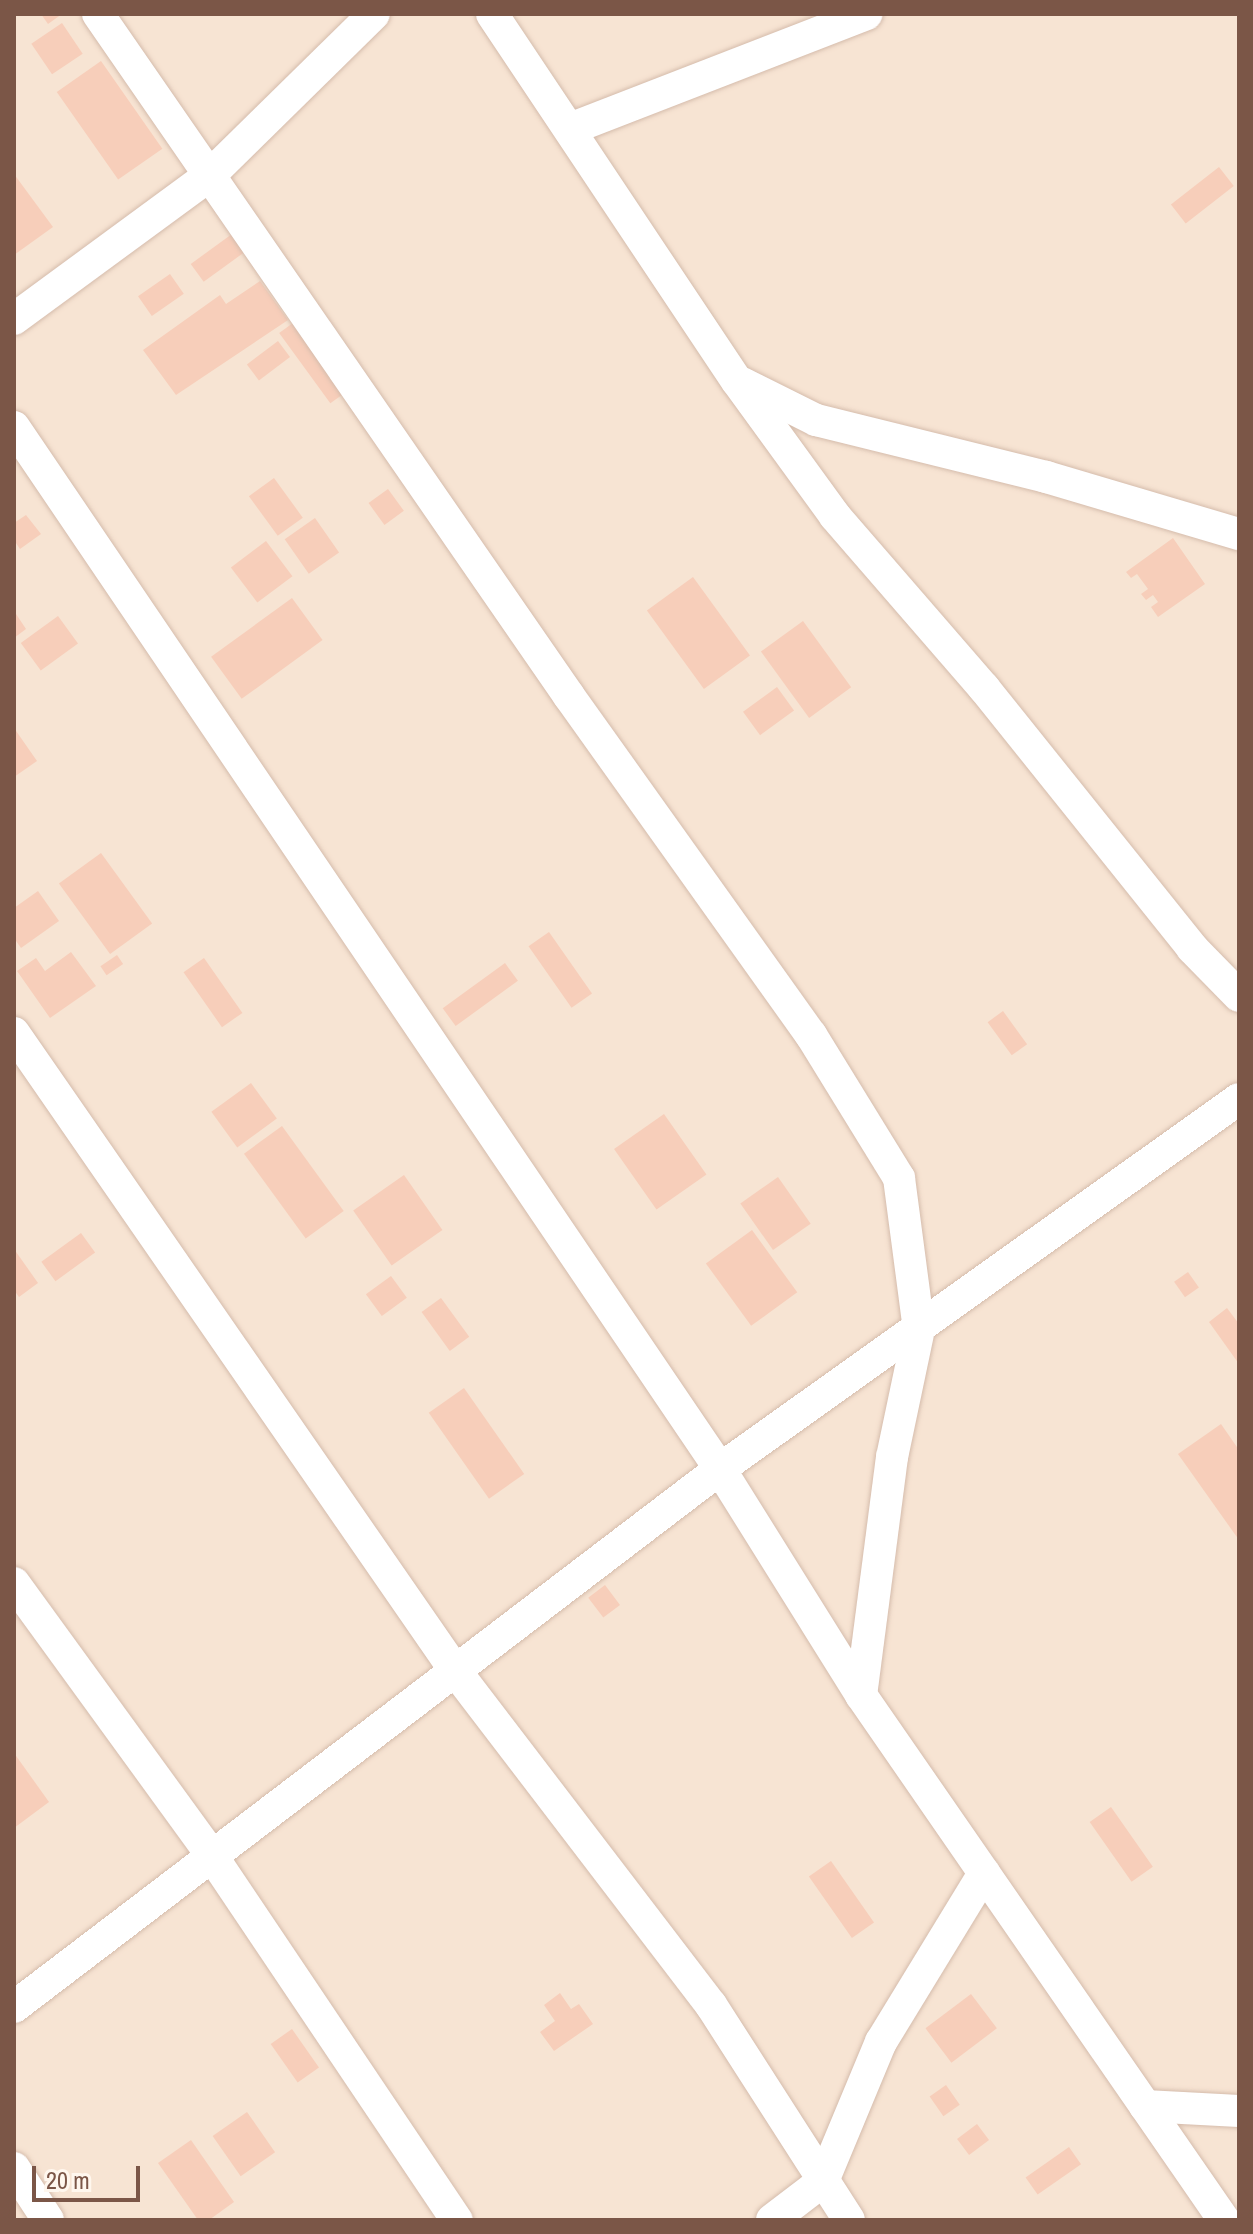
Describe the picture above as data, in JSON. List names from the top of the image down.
{
  "scale_bar": "20 m"
}
